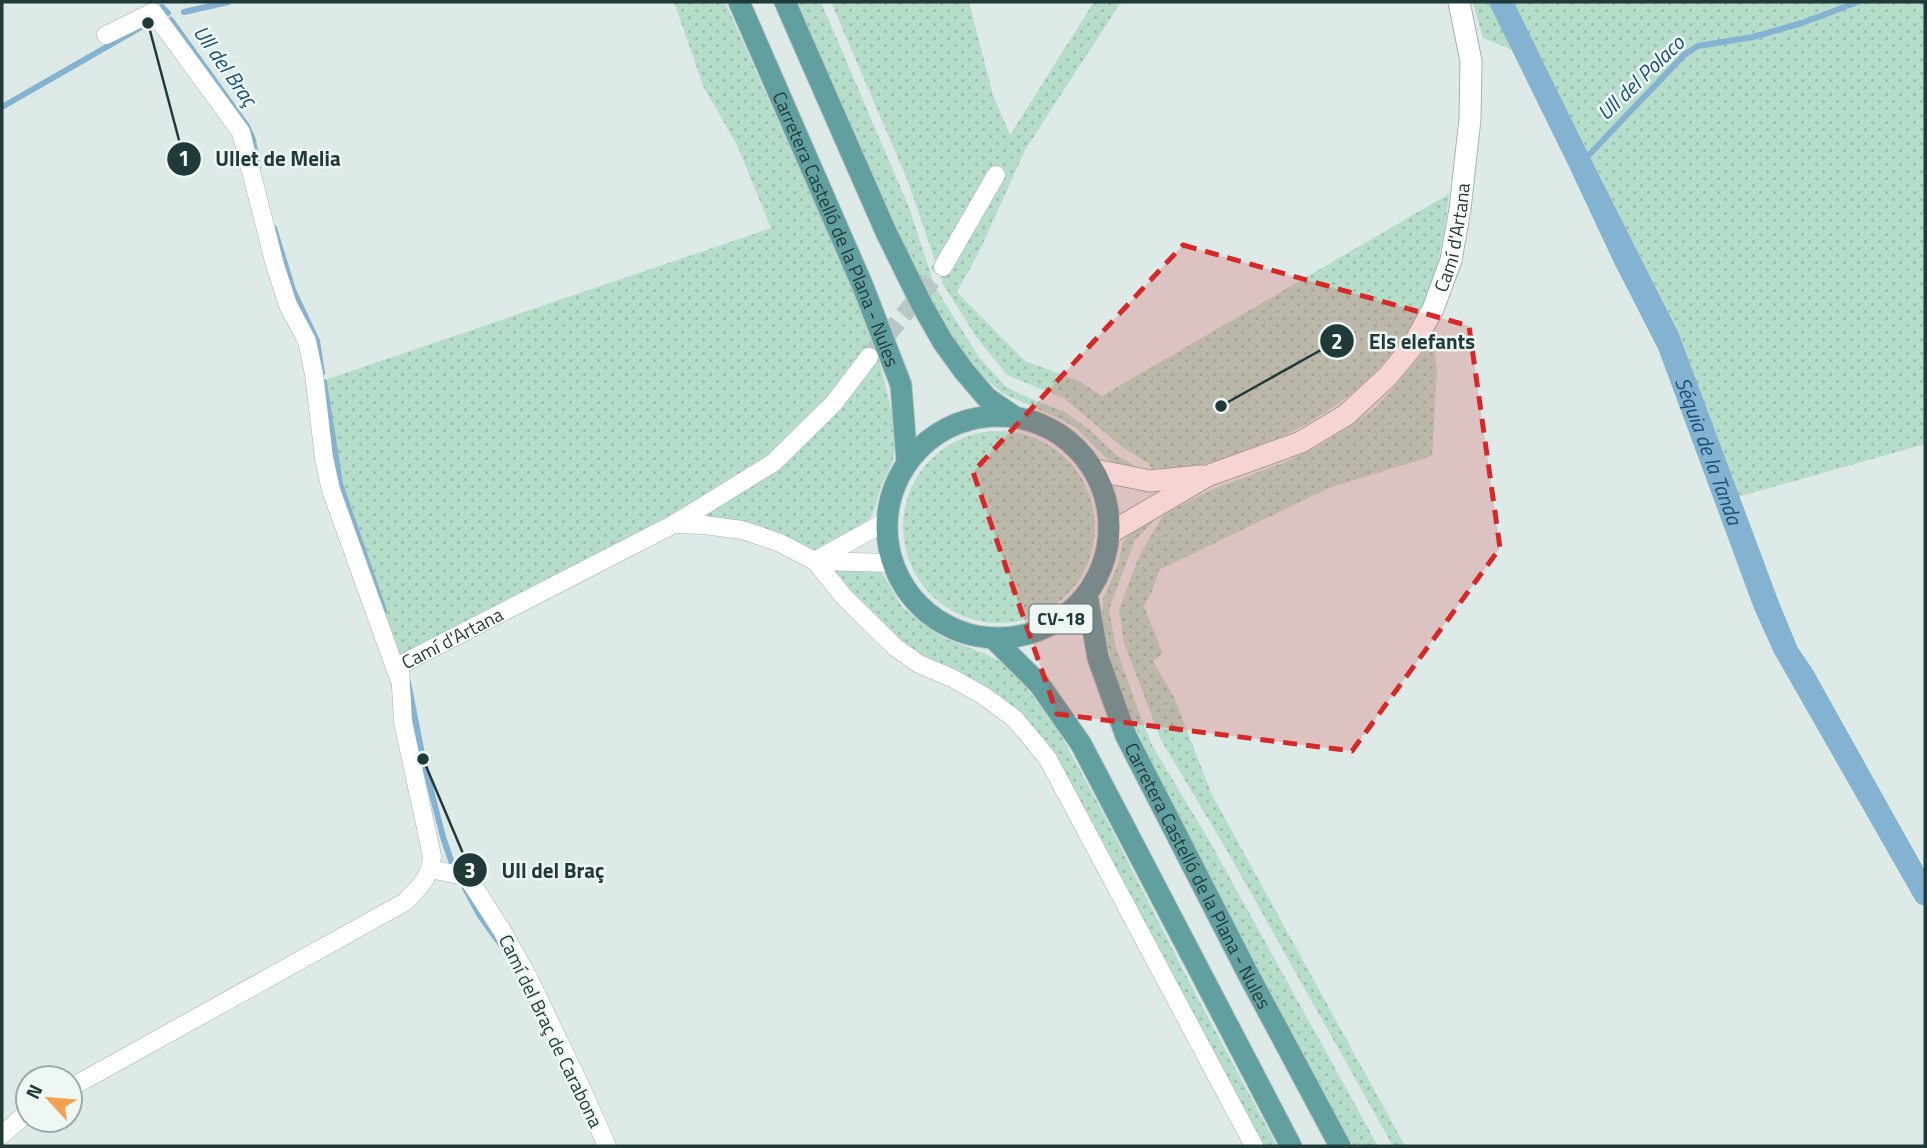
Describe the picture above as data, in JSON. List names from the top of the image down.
{
  "streets": {
    "main road": ["Carretera Castelló de la Plana - Nules", "CV-18"],
    "street": ["Camí d'Artana", "Camí del Braç de Carabona"]
  },
  "crossings": [
    ["Carretera Castelló de la Plana - Nules", "Camí d'Artana"],
    ["Carretera Castelló de la Plana - Nules", "CV-18"],
    ["Camí d'Artana", "CV-18"],
    ["Camí d'Artana", "Camí del Braç de Carabona"]
  ],
  "water": ["Ull del Braç", "Ull del Polaco", "Séquia de la Tanda"],
  "places": ["Ullet de Melia", "Els elefants", "Ull del Braç"],
  "north": "top left"
}
